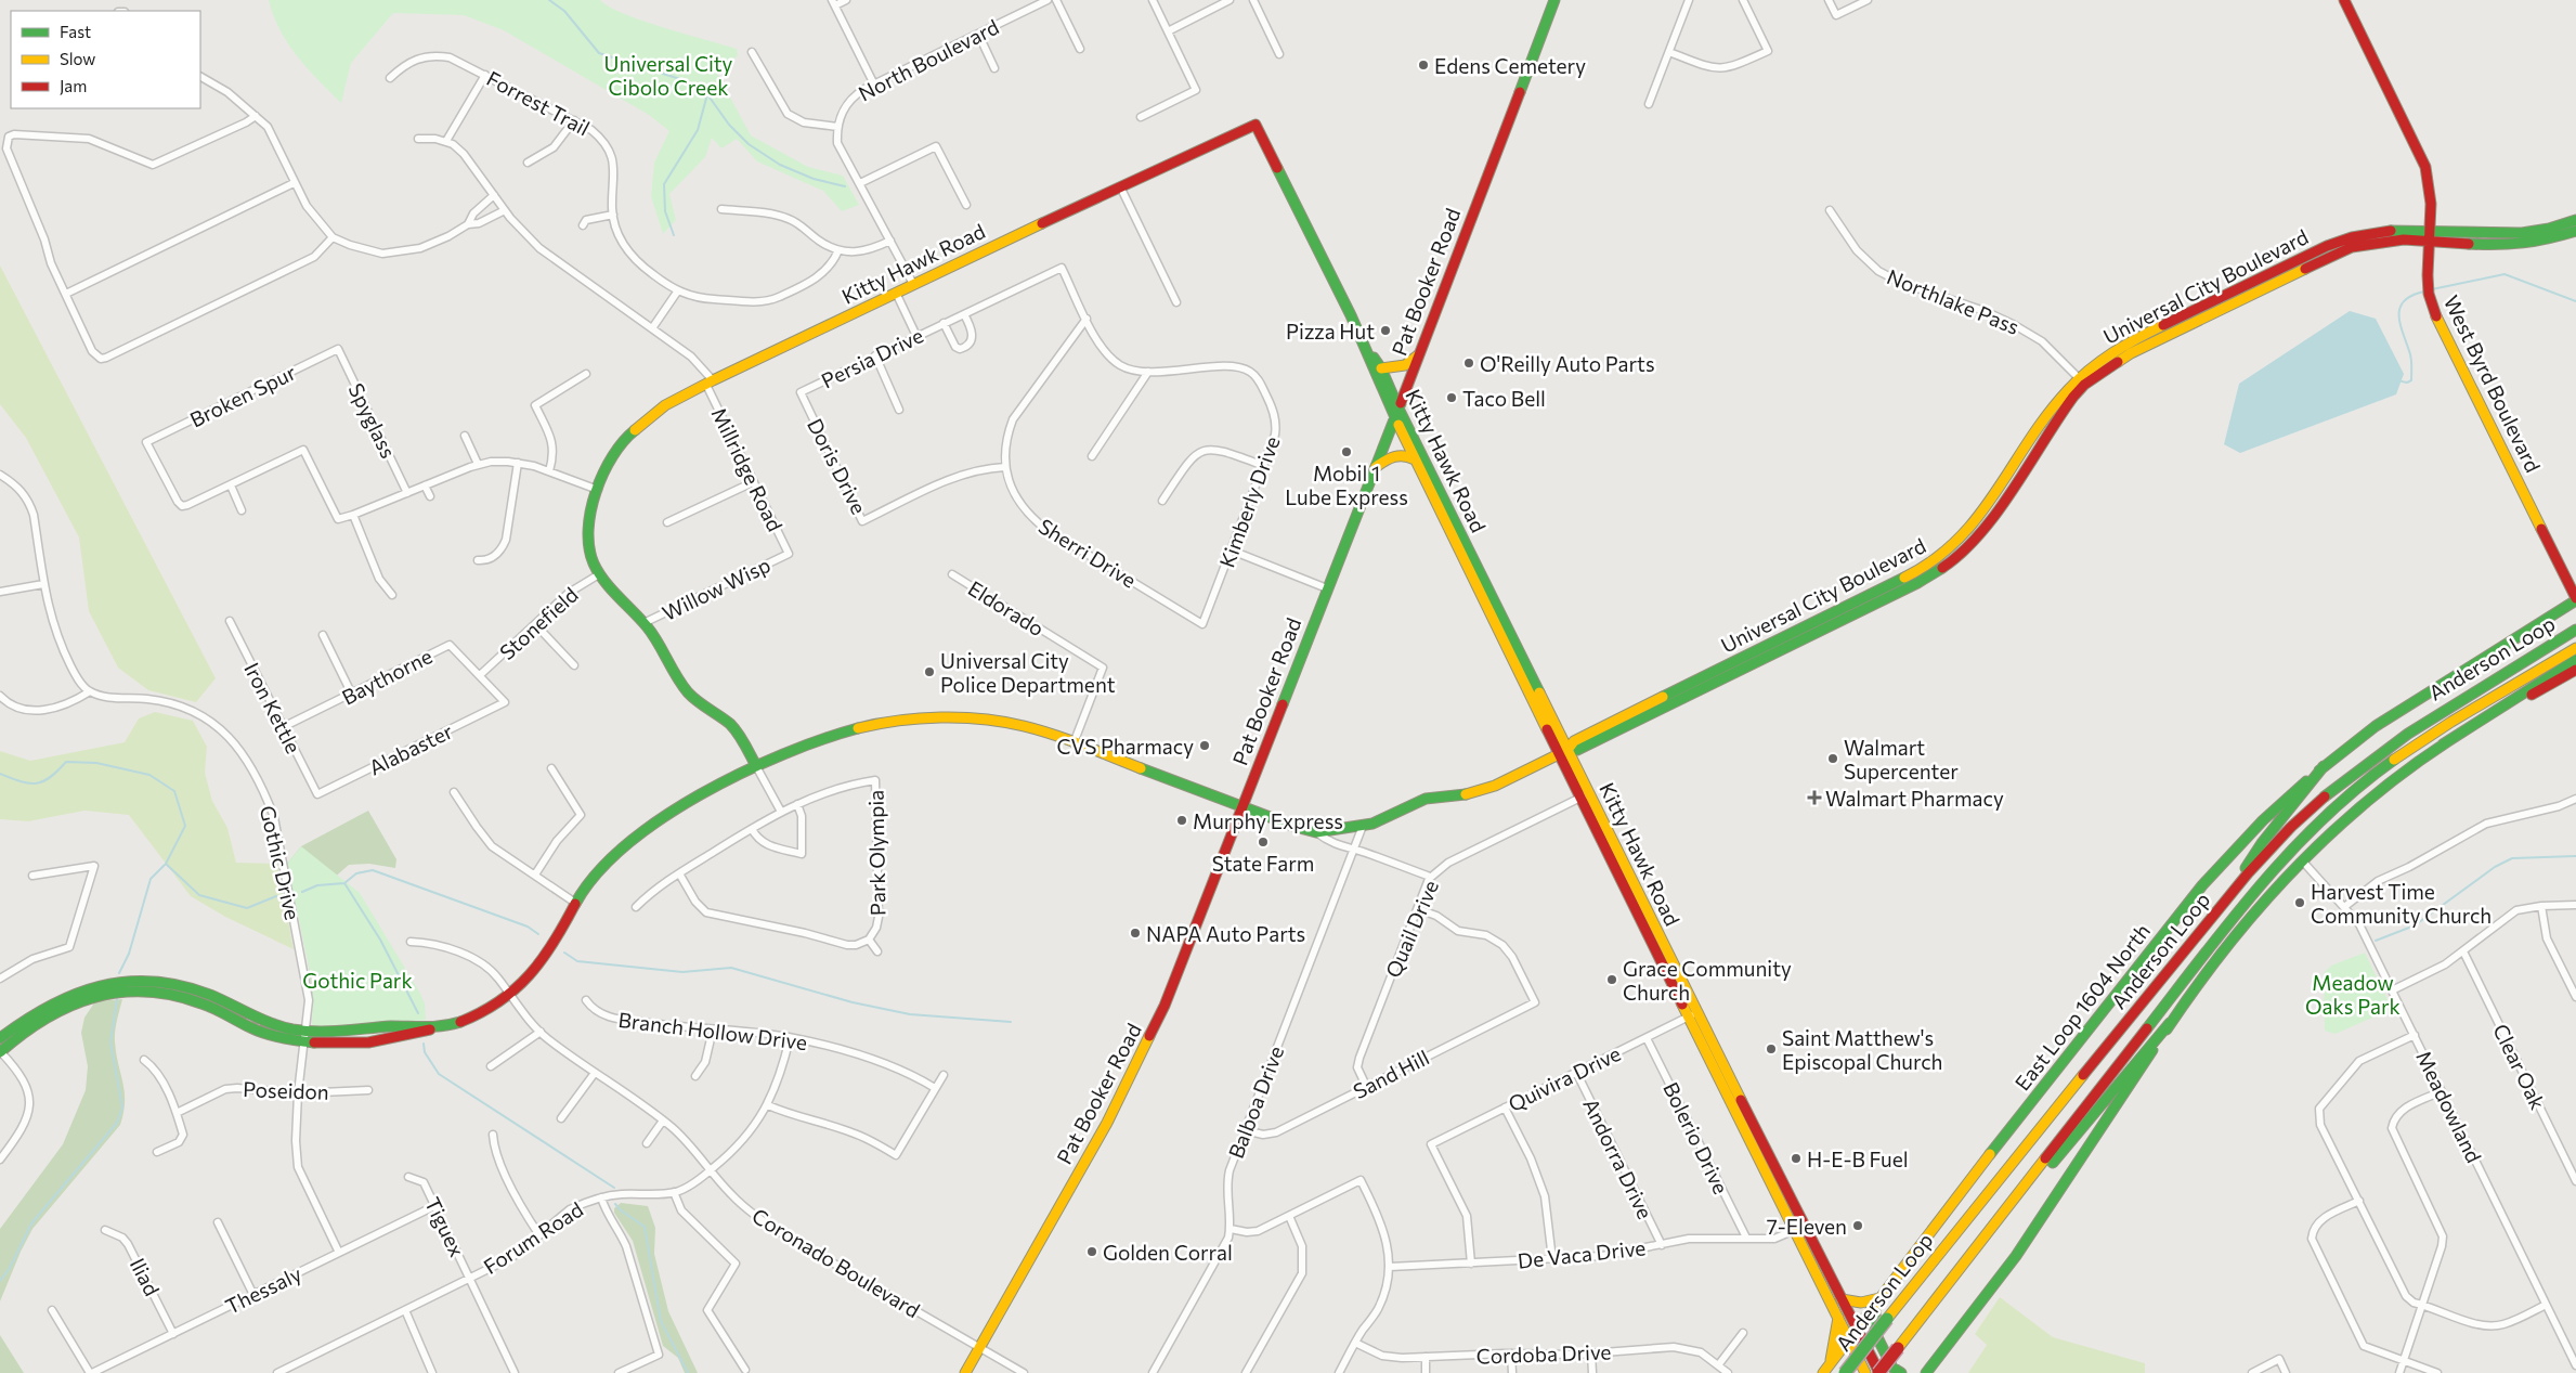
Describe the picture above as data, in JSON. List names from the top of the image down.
{
  "streets": {
    "main road": [
      "Kitty Hawk Road",
      "Pat Booker Road",
      "Universal City Boulevard",
      "West Byrd Boulevard",
      "Anderson Loop",
      "East Loop 1604 North"
    ],
    "street": [
      "North Boulevard",
      "Forrest Trail",
      "Northlake Pass",
      "Persia Drive",
      "Broken Spur",
      "Spyglass",
      "Doris Drive",
      "Millridge Road",
      "Kimberly Drive",
      "Sherri Drive",
      "Willow Wisp",
      "Eldorado",
      "Stonefield",
      "Baythorne",
      "Iron Kettle",
      "Alabaster",
      "Park Olympia",
      "Gothic Drive",
      "Quail Drive",
      "Branch Hollow Drive",
      "Clear Oak",
      "Sand Hill",
      "Quivira Drive",
      "Poseidon",
      "Balboa Drive",
      "Meadowland",
      "Bolerio Drive",
      "Andorra Drive",
      "Tiguex",
      "Forum Road",
      "De Vaca Drive",
      "Coronado Boulevard",
      "Iliad",
      "Thessaly",
      "Cordoba Drive"
    ]
  },
  "crossings": [
    ["Kitty Hawk Road", "Pat Booker Road"],
    ["Kitty Hawk Road", "Universal City Boulevard"],
    ["Kitty Hawk Road", "Millridge Road"],
    ["Kitty Hawk Road", "Stonefield"],
    ["Kitty Hawk Road", "Anderson Loop"],
    ["Kitty Hawk Road", "Quail Drive"],
    ["Kitty Hawk Road", "East Loop 1604 North"],
    ["Kitty Hawk Road", "Quivira Drive"],
    ["Kitty Hawk Road", "De Vaca Drive"],
    ["Pat Booker Road", "Universal City Boulevard"],
    ["Pat Booker Road", "Coronado Boulevard"],
    ["Universal City Boulevard", "Northlake Pass"],
    ["Universal City Boulevard", "West Byrd Boulevard"],
    ["Universal City Boulevard", "Eldorado"],
    ["Universal City Boulevard", "Gothic Drive"],
    ["Universal City Boulevard", "Balboa Drive"],
    ["Universal City Boulevard", "Coronado Boulevard"],
    ["Persia Drive", "Doris Drive"],
    ["Persia Drive", "Kimberly Drive"],
    ["West Byrd Boulevard", "East Loop 1604 North"],
    ["Broken Spur", "Spyglass"],
    ["Doris Drive", "Sherri Drive"],
    ["Millridge Road", "Willow Wisp"],
    ["Kimberly Drive", "Sherri Drive"],
    ["Stonefield", "Baythorne"],
    ["Baythorne", "Iron Kettle"],
    ["Baythorne", "Alabaster"],
    ["Iron Kettle", "Alabaster"],
    ["Gothic Drive", "Poseidon"],
    ["Gothic Drive", "Thessaly"],
    ["Quail Drive", "Sand Hill"],
    ["Branch Hollow Drive", "Forum Road"],
    ["Sand Hill", "Balboa Drive"],
    ["Quivira Drive", "Bolerio Drive"],
    ["Quivira Drive", "Andorra Drive"],
    ["Quivira Drive", "De Vaca Drive"],
    ["Bolerio Drive", "De Vaca Drive"],
    ["Andorra Drive", "De Vaca Drive"],
    ["Tiguex", "Forum Road"],
    ["Tiguex", "Thessaly"],
    ["Forum Road", "Coronado Boulevard"],
    ["Iliad", "Thessaly"]
  ],
  "parks": ["Universal City Cibolo Creek", "Gothic Park", "Meadow Oaks Park"],
  "places": {
    "other": [
      "Edens Cemetery",
      "Pizza Hut",
      "O'Reilly Auto Parts",
      "Taco Bell",
      "Mobil 1 Lube Express",
      "Universal City Police Department",
      "CVS Pharmacy",
      "Walmart Supercenter",
      "Murphy Express",
      "State Farm",
      "Harvest Time Community Church",
      "NAPA Auto Parts",
      "Grace Community Church",
      "Saint Matthew's Episcopal Church",
      "H-E-B Fuel",
      "7-Eleven",
      "Golden Corral"
    ],
    "health": ["Walmart Pharmacy"]
  },
  "legend": ["Fast", "Slow", "Jam"]
}
